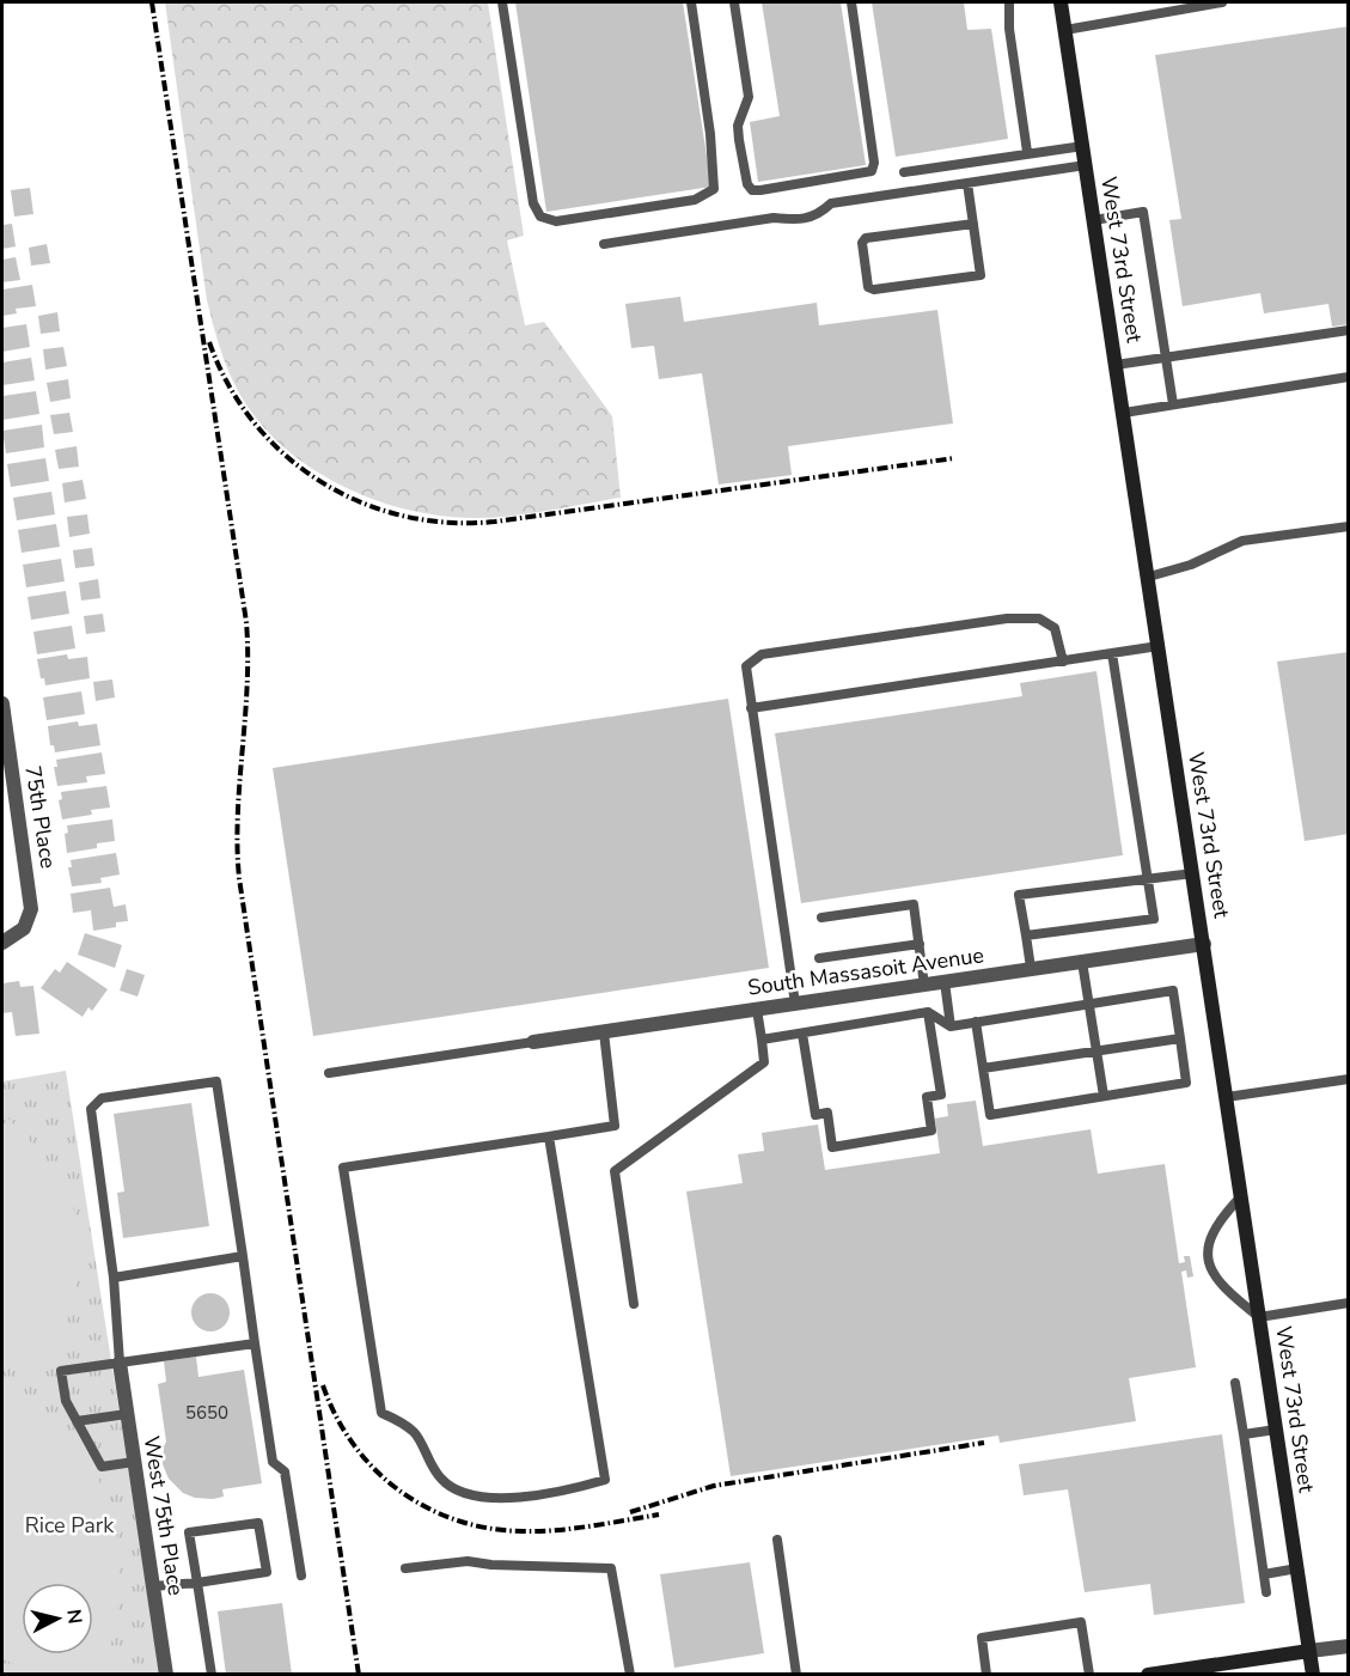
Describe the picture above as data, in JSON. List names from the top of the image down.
{
  "streets": {
    "street": [
      "West 73rd Street",
      "75th Place",
      "South Massasoit Avenue",
      "West 75th Place"
    ]
  },
  "crossings": [
    ["West 73rd Street", "South Massasoit Avenue"]
  ],
  "parks": ["Rice Park"],
  "house_numbers": ["5650"],
  "north": "right"
}
